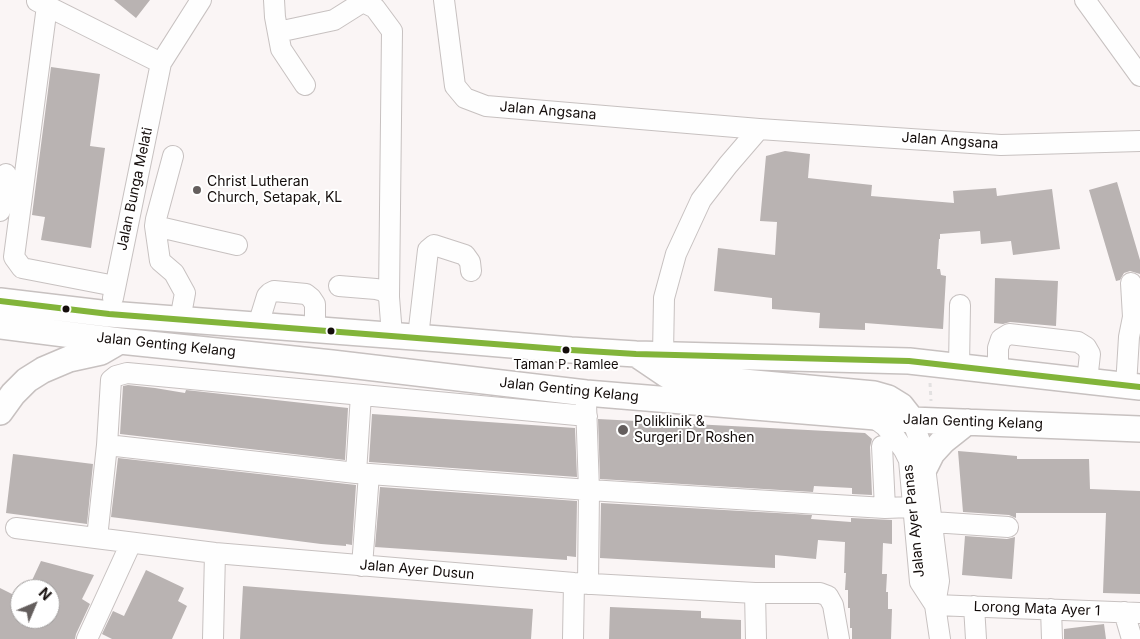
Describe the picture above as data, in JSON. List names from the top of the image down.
{
  "streets": {
    "main road": ["Jalan Genting Kelang"],
    "street": [
      "Jalan Angsana",
      "Jalan Bunga Melati",
      "Jalan Ayer Panas",
      "Jalan Ayer Dusun",
      "Lorong Mata Ayer 1"
    ]
  },
  "crossings": [
    ["Jalan Bunga Melati", "Jalan Genting Kelang"],
    ["Jalan Genting Kelang", "Jalan Ayer Panas"],
    ["Jalan Ayer Panas", "Lorong Mata Ayer 1"]
  ],
  "places": ["Christ Lutheran Church, Setapak, KL", "Taman P. Ramlee", "Poliklinik & Surgeri Dr Roshen"],
  "north": "top right"
}
